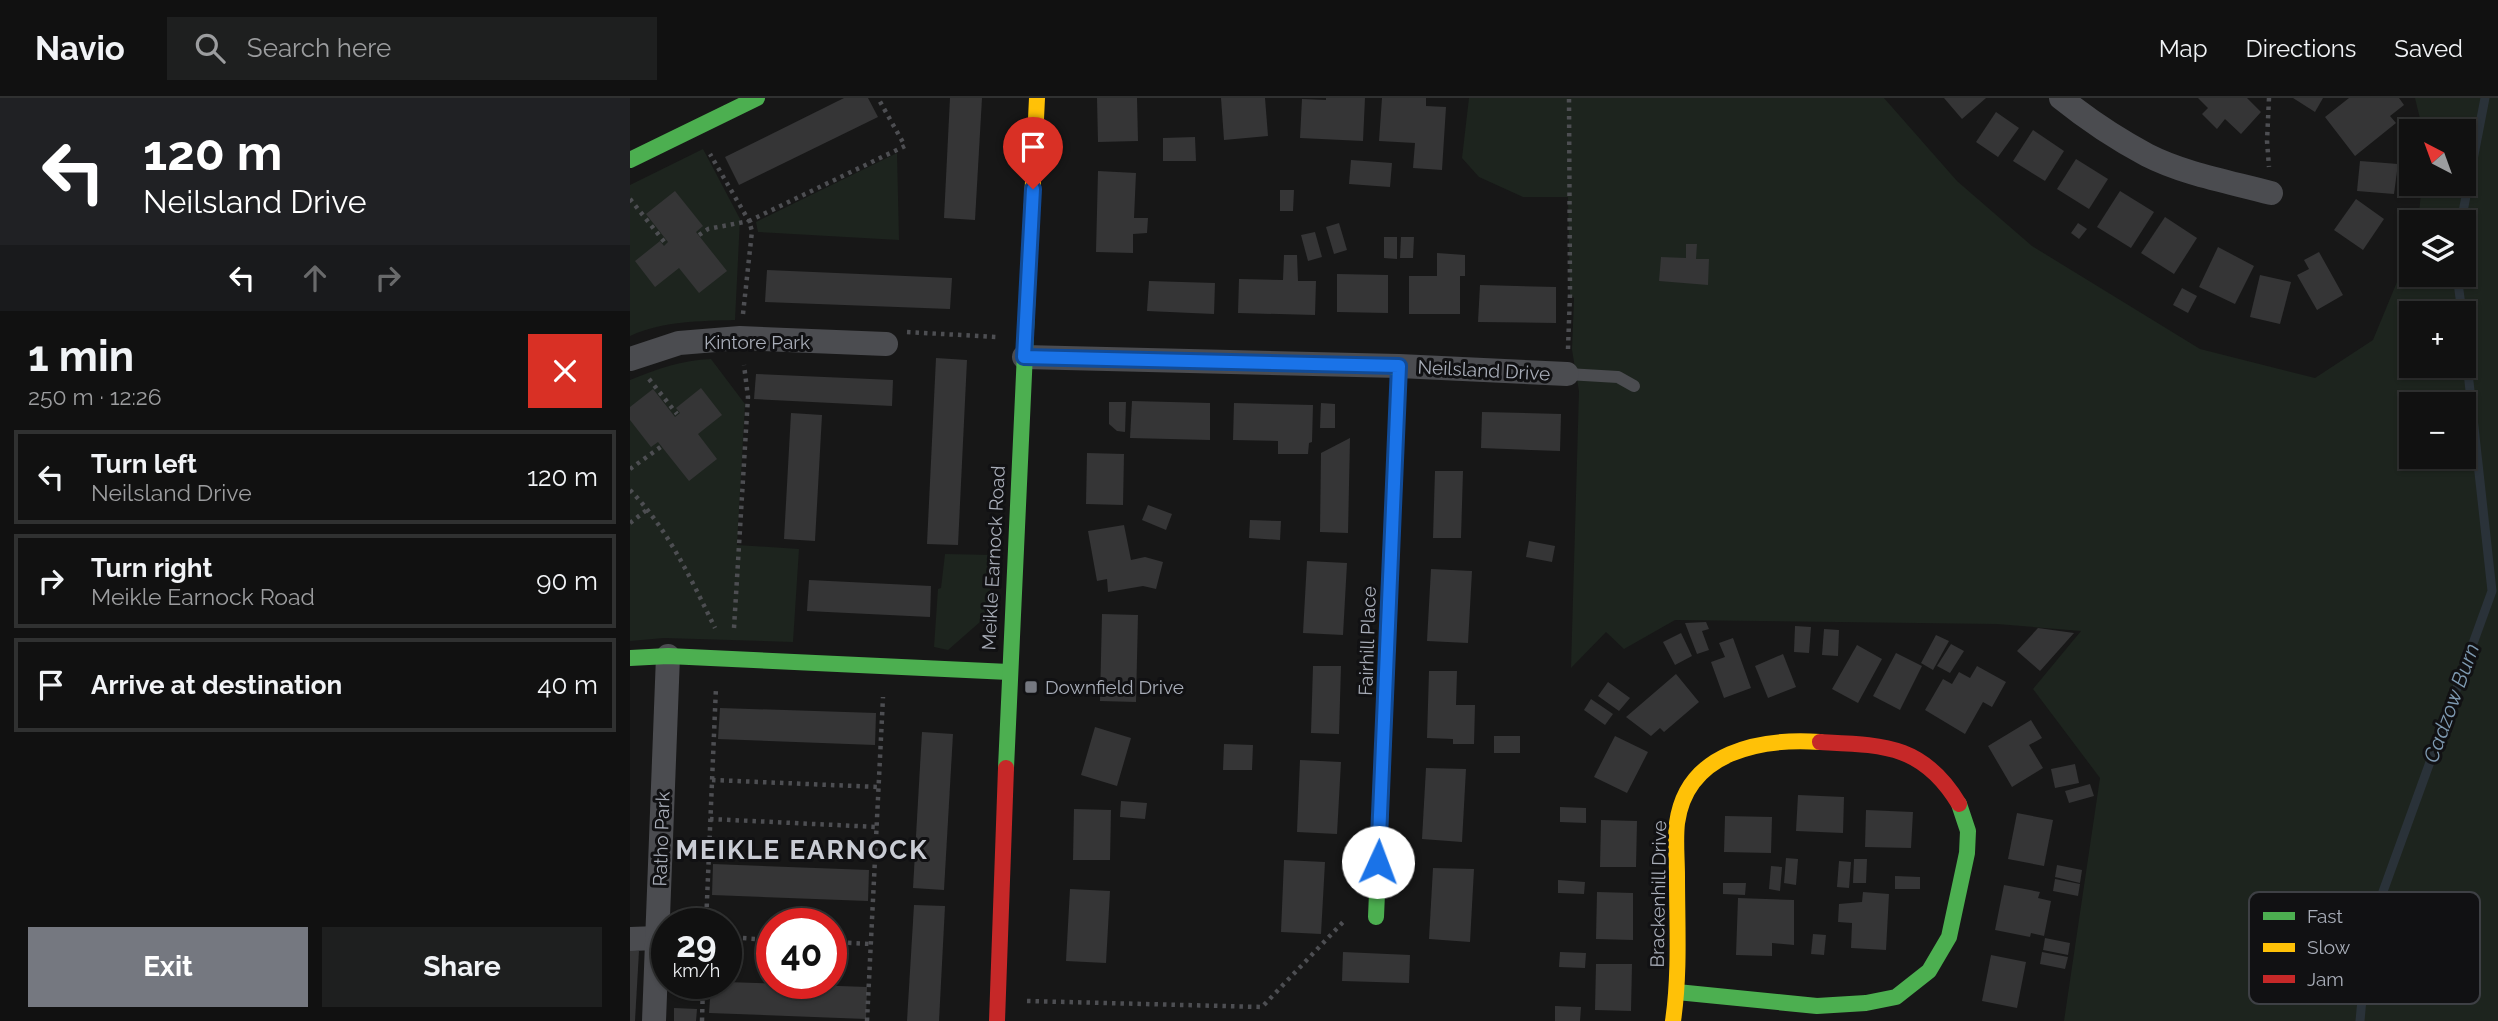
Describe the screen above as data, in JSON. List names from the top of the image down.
{
  "streets": {
    "street": [
      "Kintore Park",
      "Neilsland Drive",
      "Meikle Earnock Road",
      "Fairhill Place",
      "Ratho Park",
      "Brackenhill Drive"
    ]
  },
  "crossings": [
    ["Neilsland Drive", "Meikle Earnock Road"],
    ["Neilsland Drive", "Fairhill Place"]
  ],
  "districts": ["MEIKLE EARNOCK"],
  "water": ["Cadzow Burn"],
  "places": {
    "transit": ["Downfield Drive"]
  },
  "legend": ["Fast", "Slow", "Jam"],
  "north": "top left",
  "page": {
    "header": "Navio",
    "search": "Search here",
    "nav": ["Map", "Directions", "Saved"],
    "turn": ["120 m", "Neilsland Drive"],
    "map_buttons": ["+", "−"],
    "heading": ["1 min", "250 m · 12:26"],
    "list": [
      {
        "name": "Turn left",
        "note": "Neilsland Drive",
        "value": "120 m"
      },
      {
        "name": "Turn right",
        "note": "Meikle Earnock Road",
        "value": "90 m"
      },
      {
        "name": "Arrive at destination",
        "value": "40 m"
      }
    ],
    "speed": "29 km/h",
    "limit": "40",
    "buttons": ["Exit", "Share"]
  }
}
